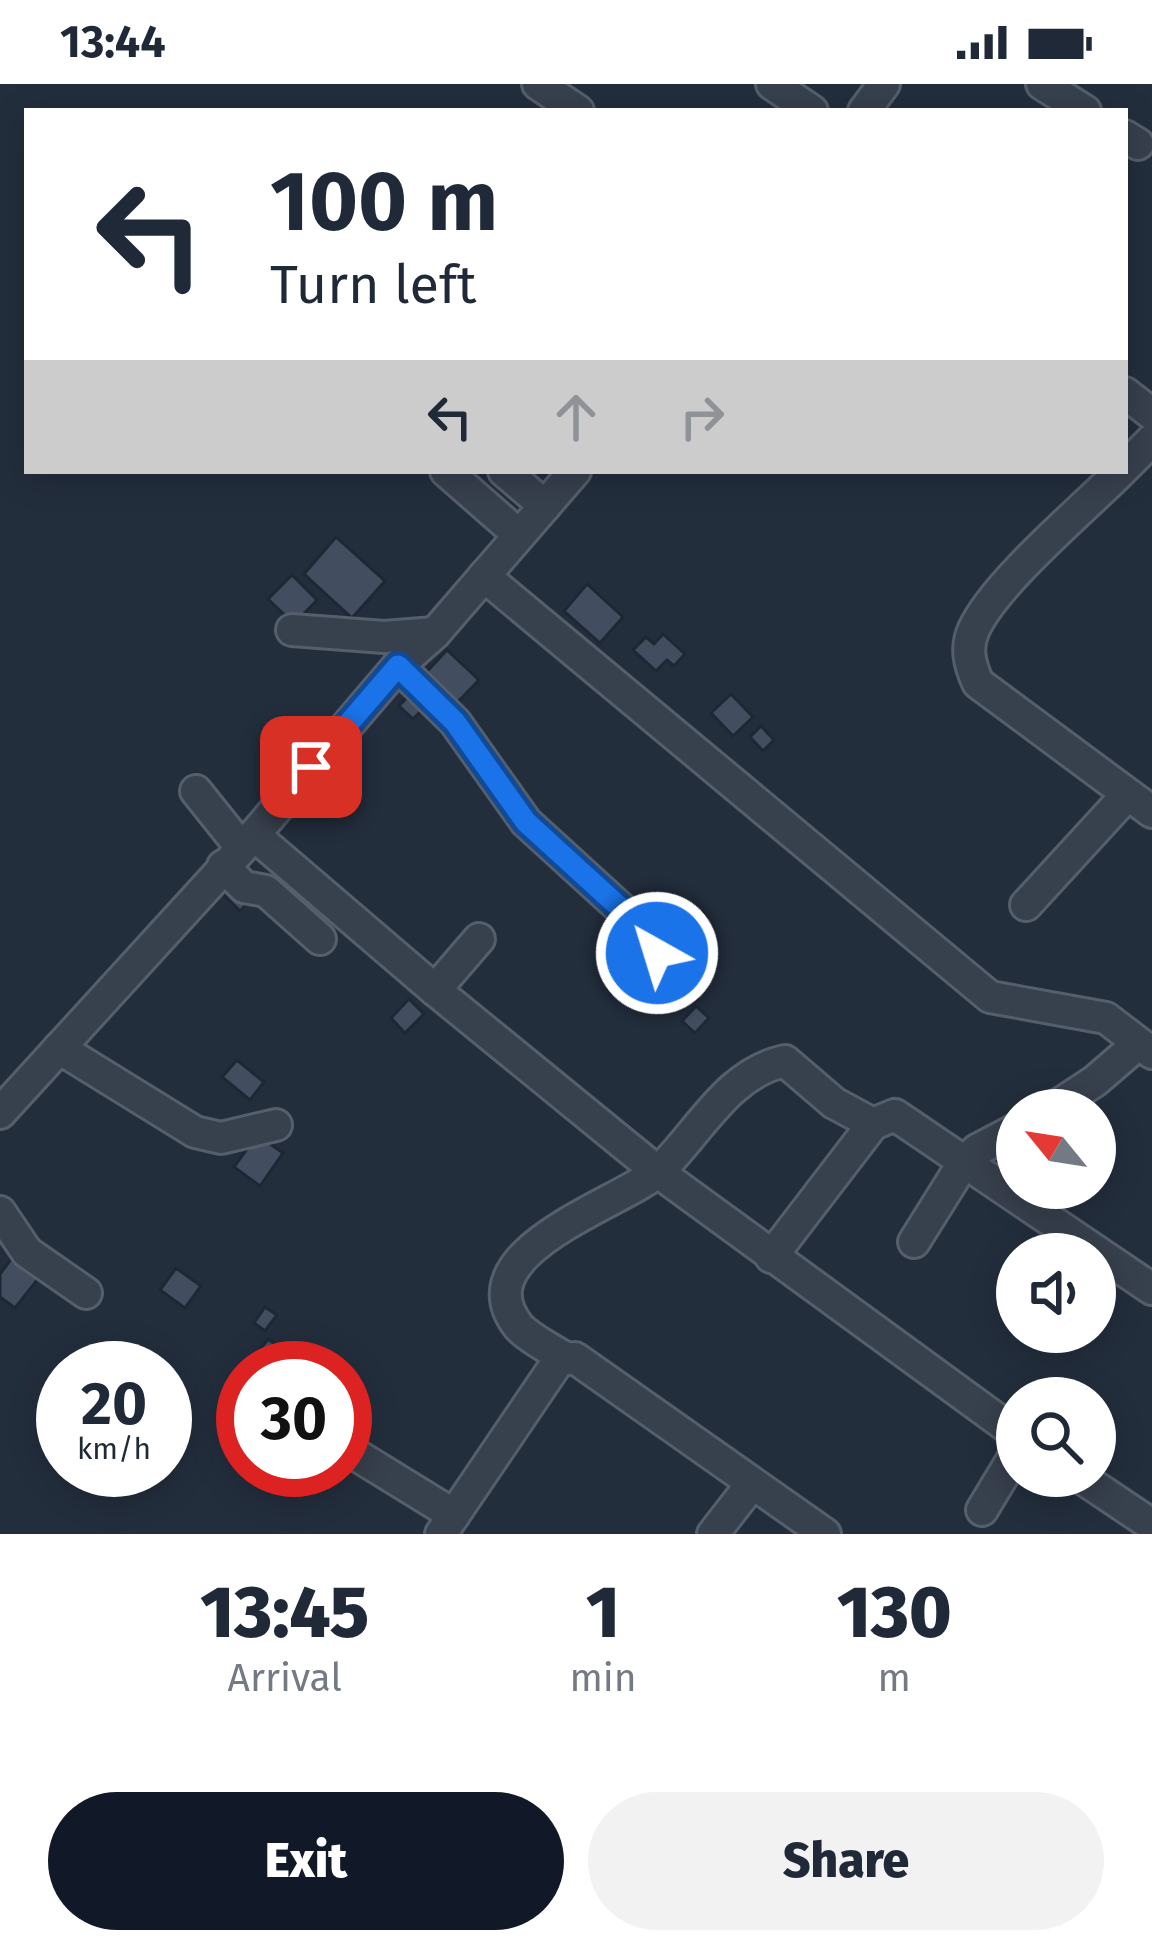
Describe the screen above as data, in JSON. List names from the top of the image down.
{
  "north": "top left",
  "page": {
    "status": "13:44",
    "turn": ["100 m", "Turn left"],
    "speed": "20 km/h",
    "limit": "30",
    "eta": [
      "13:45",
      "Arrival",
      "1",
      "min",
      "130",
      "m"
    ],
    "buttons": ["Exit", "Share"]
  }
}
